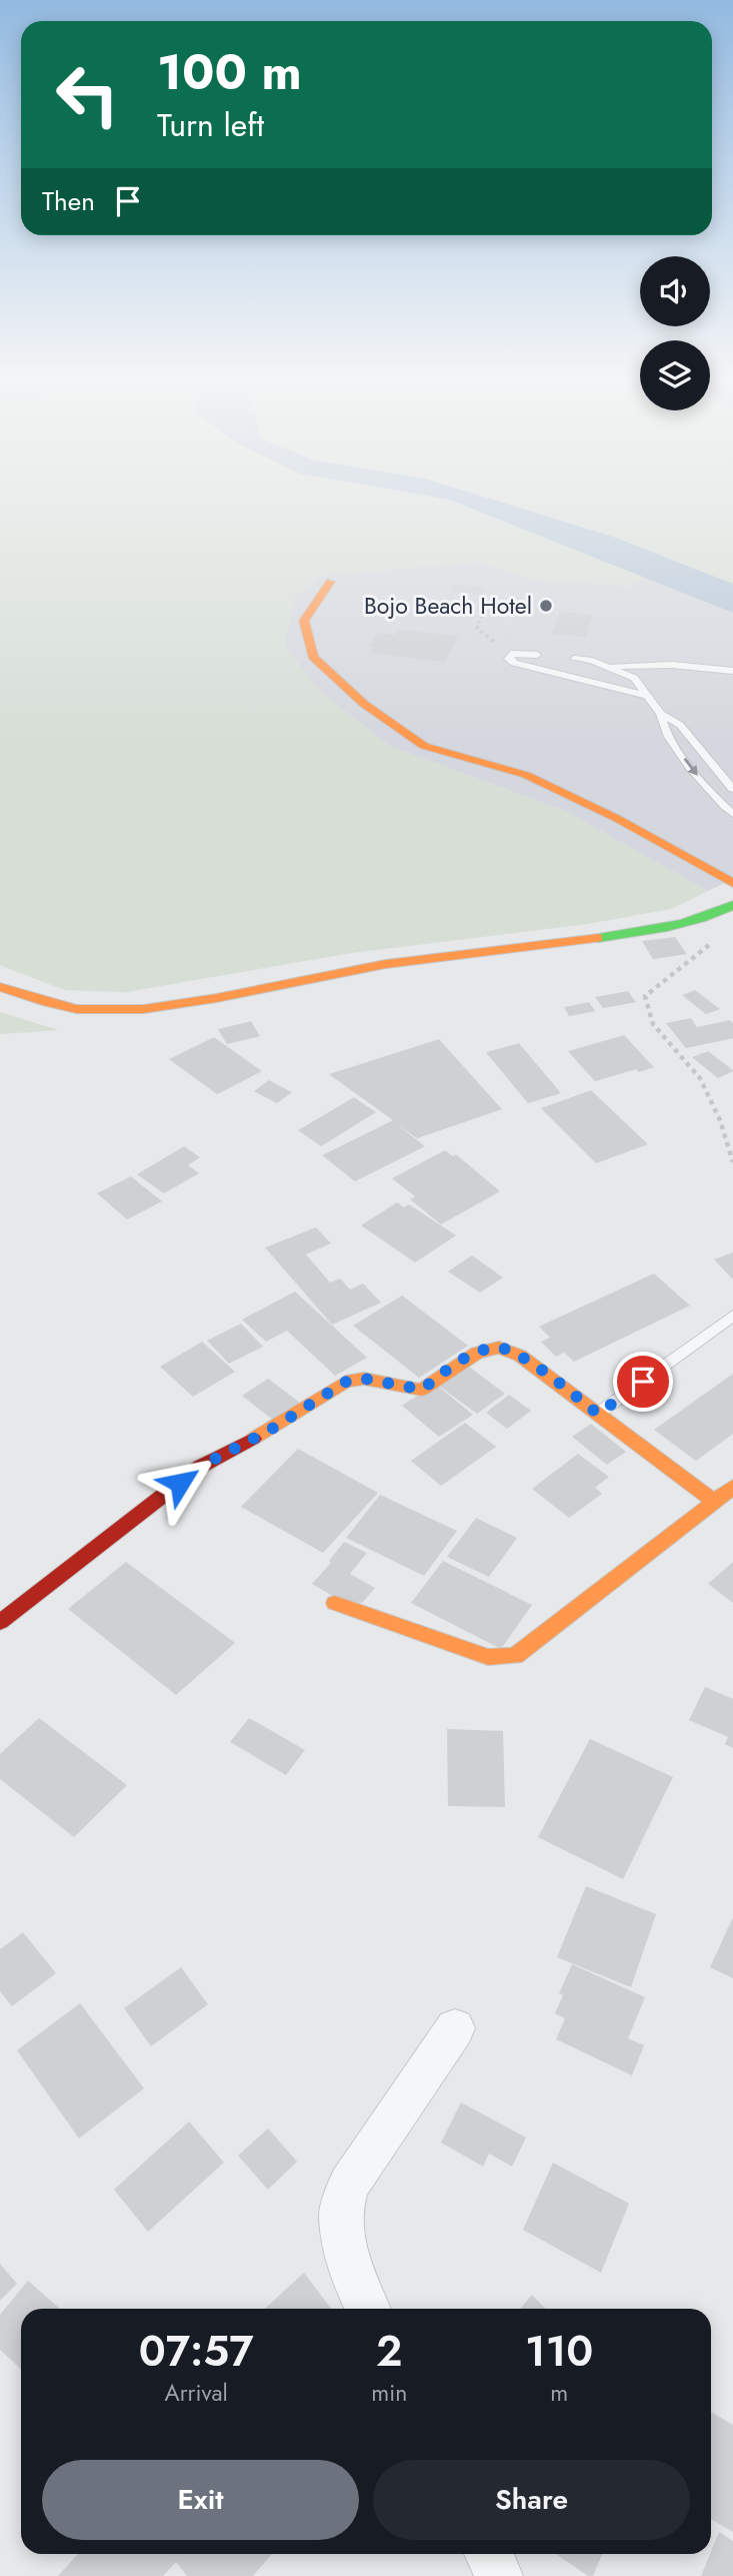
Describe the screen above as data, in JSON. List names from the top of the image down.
{
  "places": ["Bojo Beach Hotel"],
  "page": {
    "turn": ["100 m", "Turn left"],
    "then": "Then",
    "eta": [
      "07:57",
      "Arrival",
      "2",
      "min",
      "110",
      "m"
    ],
    "buttons": ["Exit", "Share"]
  }
}
